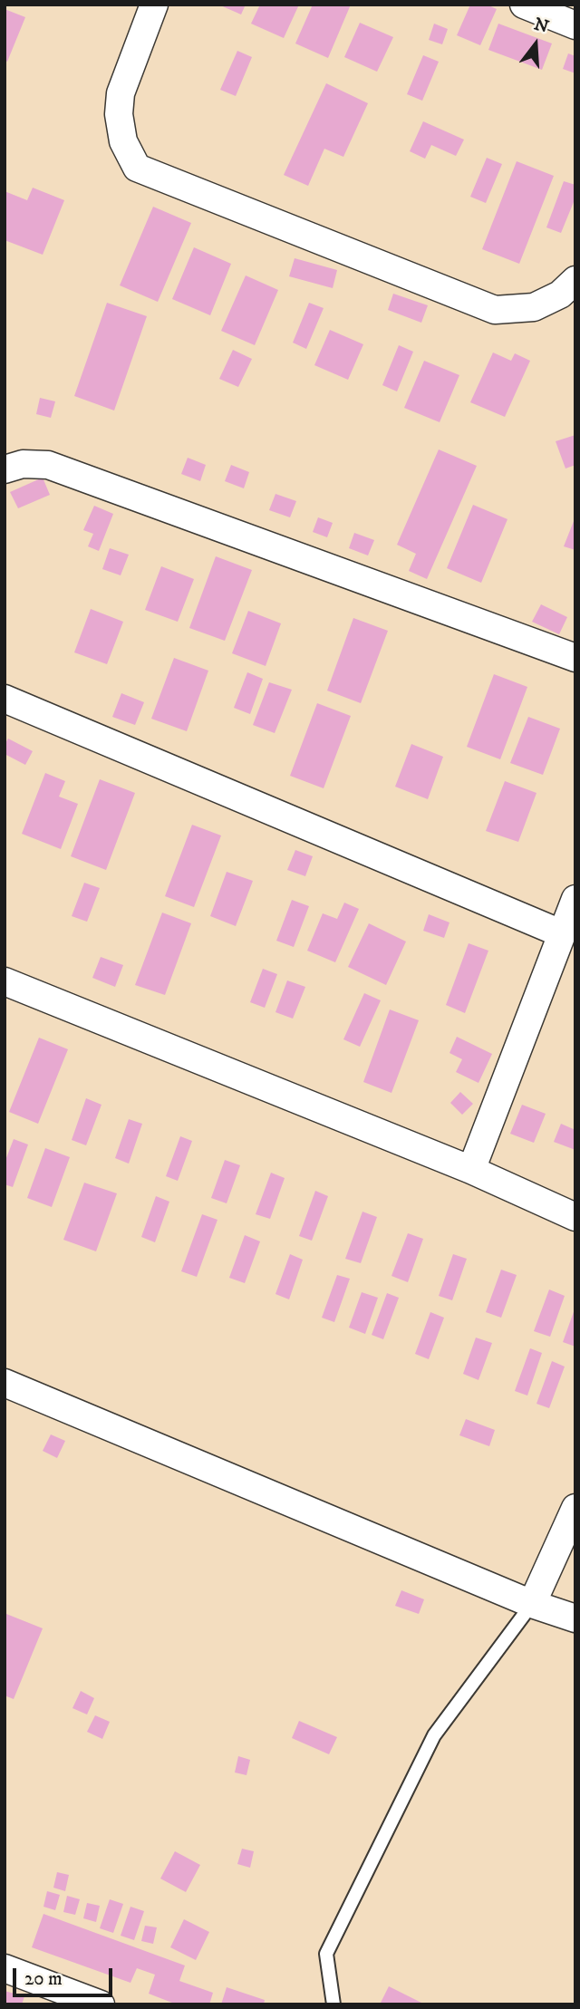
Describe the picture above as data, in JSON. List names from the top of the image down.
{
  "scale_bar": "20 m",
  "north": "top"
}
